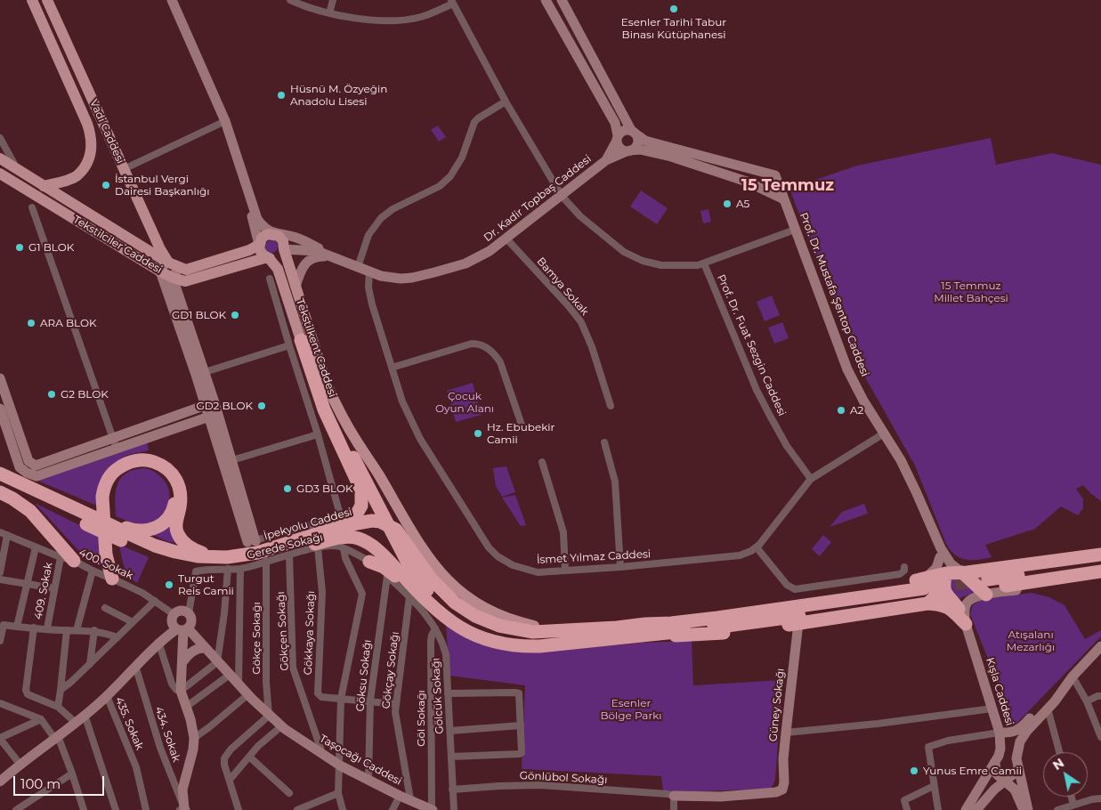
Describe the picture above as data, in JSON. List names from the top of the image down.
{
  "streets": {
    "highway": ["İpekyolu Caddesi"],
    "main road": [
      "Vadi Caddesi",
      "Dr. Kadir Topbaş Caddesi",
      "Tekstilciler Caddesi",
      "Prof. Dr. Mustafa Şentop Caddesi",
      "Tekstilkent Caddesi",
      "Kışla Caddesi",
      "Güney Sokağı",
      "Taşocağı Caddesi"
    ],
    "street": [
      "Bamya Sokak",
      "Prof. Dr. Fuat Sezgin Caddesi",
      "Gerede Sokağı",
      "İsmet Yılmaz Caddesi",
      "400. Sokak",
      "409. Sokak",
      "Gökçen Sokağı",
      "Gökkaya Sokağı",
      "Gökçe Sokağı",
      "Gökçay Sokağı",
      "Göksu Sokağı",
      "Gölcük Sokağı",
      "Göl Sokağı",
      "435. Sokak",
      "434. Sokak",
      "Gönlübol Sokağı"
    ]
  },
  "crossings": [
    ["Vadi Caddesi", "Tekstilciler Caddesi"],
    ["Dr. Kadir Topbaş Caddesi", "Bamya Sokak"],
    ["Dr. Kadir Topbaş Caddesi", "İsmet Yılmaz Caddesi"],
    ["Tekstilciler Caddesi", "Tekstilkent Caddesi"],
    ["Tekstilkent Caddesi", "İpekyolu Caddesi"],
    ["İpekyolu Caddesi", "Gökçay Sokağı"],
    ["İpekyolu Caddesi", "Gölcük Sokağı"],
    ["Gerede Sokağı", "400. Sokak"],
    ["Gerede Sokağı", "Gökçen Sokağı"],
    ["Gerede Sokağı", "Gökkaya Sokağı"],
    ["Gerede Sokağı", "Gökçe Sokağı"],
    ["Gerede Sokağı", "Göksu Sokağı"],
    ["Gerede Sokağı", "Gölcük Sokağı"],
    ["Gerede Sokağı", "Taşocağı Caddesi"],
    ["400. Sokak", "409. Sokak"],
    ["400. Sokak", "Taşocağı Caddesi"],
    ["Gökçen Sokağı", "Taşocağı Caddesi"],
    ["Gökçe Sokağı", "Taşocağı Caddesi"],
    ["Gökçay Sokağı", "Gölcük Sokağı"],
    ["Gökçay Sokağı", "Taşocağı Caddesi"],
    ["Göksu Sokağı", "Gölcük Sokağı"],
    ["Göksu Sokağı", "Taşocağı Caddesi"],
    ["Gölcük Sokağı", "Göl Sokağı"],
    ["Gölcük Sokağı", "Gönlübol Sokağı"],
    ["Güney Sokağı", "Gönlübol Sokağı"],
    ["Göl Sokağı", "Taşocağı Caddesi"]
  ],
  "districts": ["15 Temmuz"],
  "parks": [
    "15 Temmuz Millet Bahçesi",
    "Çocuk Oyun Alanı",
    "Atışalanı Mezarlığı",
    "Esenler Bölge Parkı"
  ],
  "places": [
    "Esenler Tarihi Tabur Binası Kütüphanesi",
    "Hüsnü M. Özyeğin Anadolu Lisesi",
    "İstanbul Vergi Dairesi Başkanlığı",
    "A5",
    "G1 BLOK",
    "GD1 BLOK",
    "ARA BLOK",
    "G2 BLOK",
    "GD2 BLOK",
    "A2",
    "Hz. Ebubekir Camii",
    "GD3 BLOK",
    "Turgut Reis Camii",
    "Yunus Emre Camii"
  ],
  "scale_bar": "100 m",
  "north": "top left"
}
